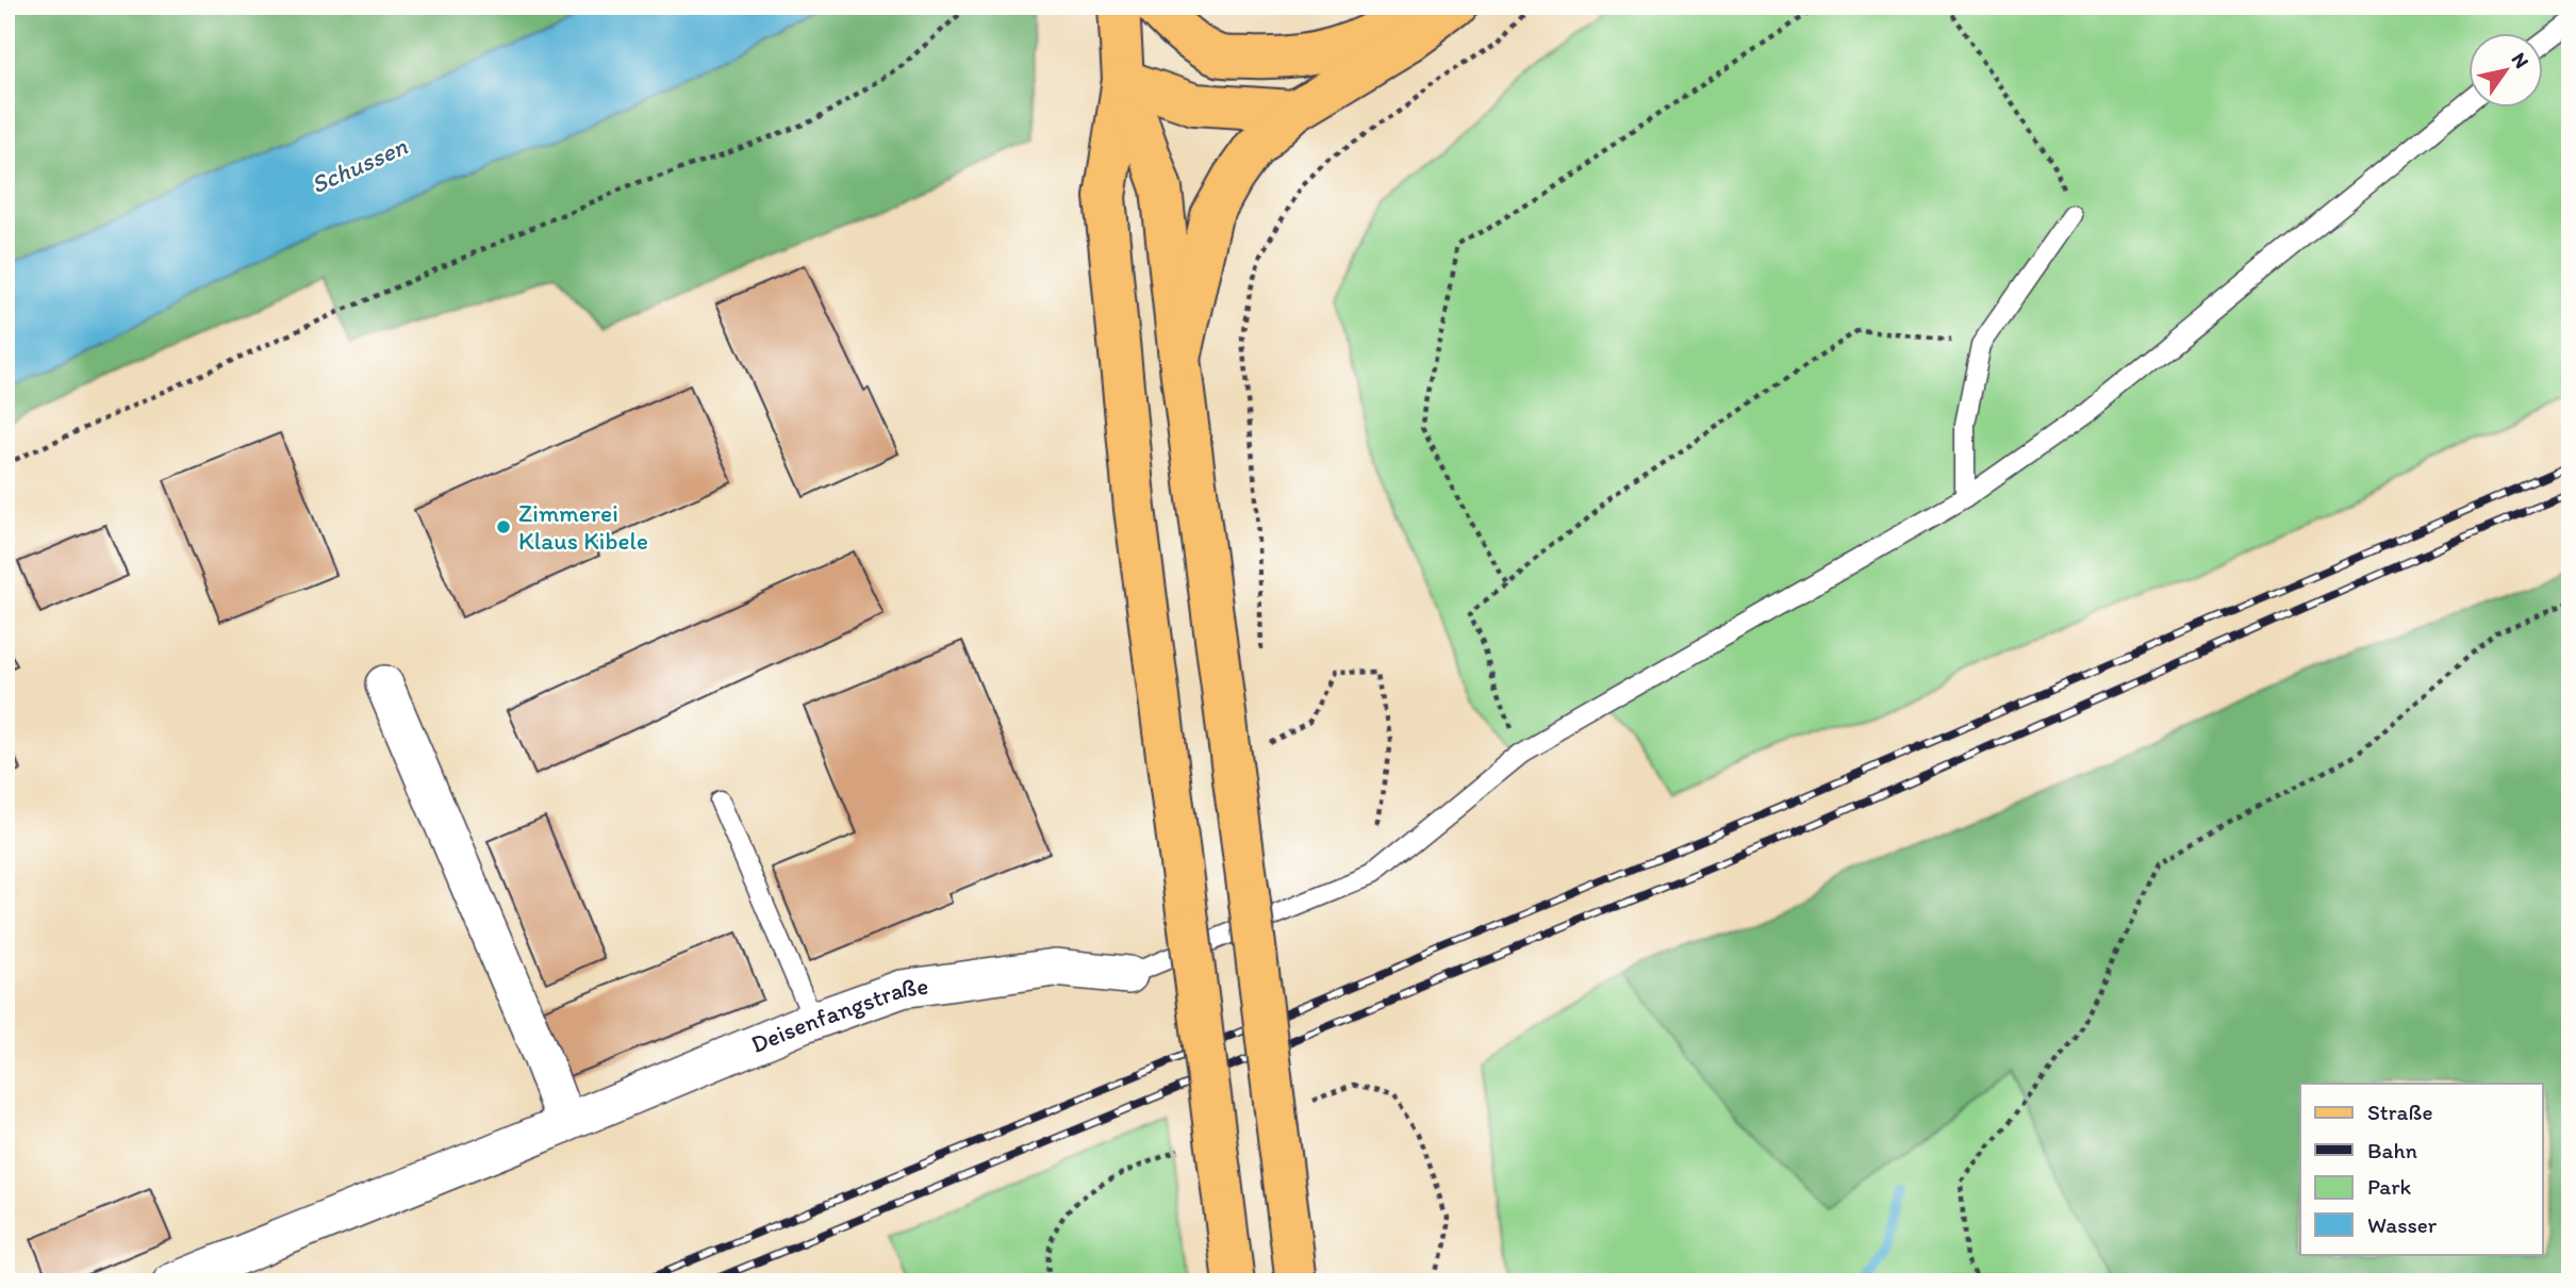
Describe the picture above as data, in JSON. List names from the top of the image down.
{
  "streets": {
    "street": ["Deisenfangstraße"]
  },
  "water": ["Schussen"],
  "places": ["Zimmerei Klaus Kibele"],
  "legend": [
    "Straße",
    "Bahn",
    "Park",
    "Wasser"
  ],
  "north": "top right"
}
